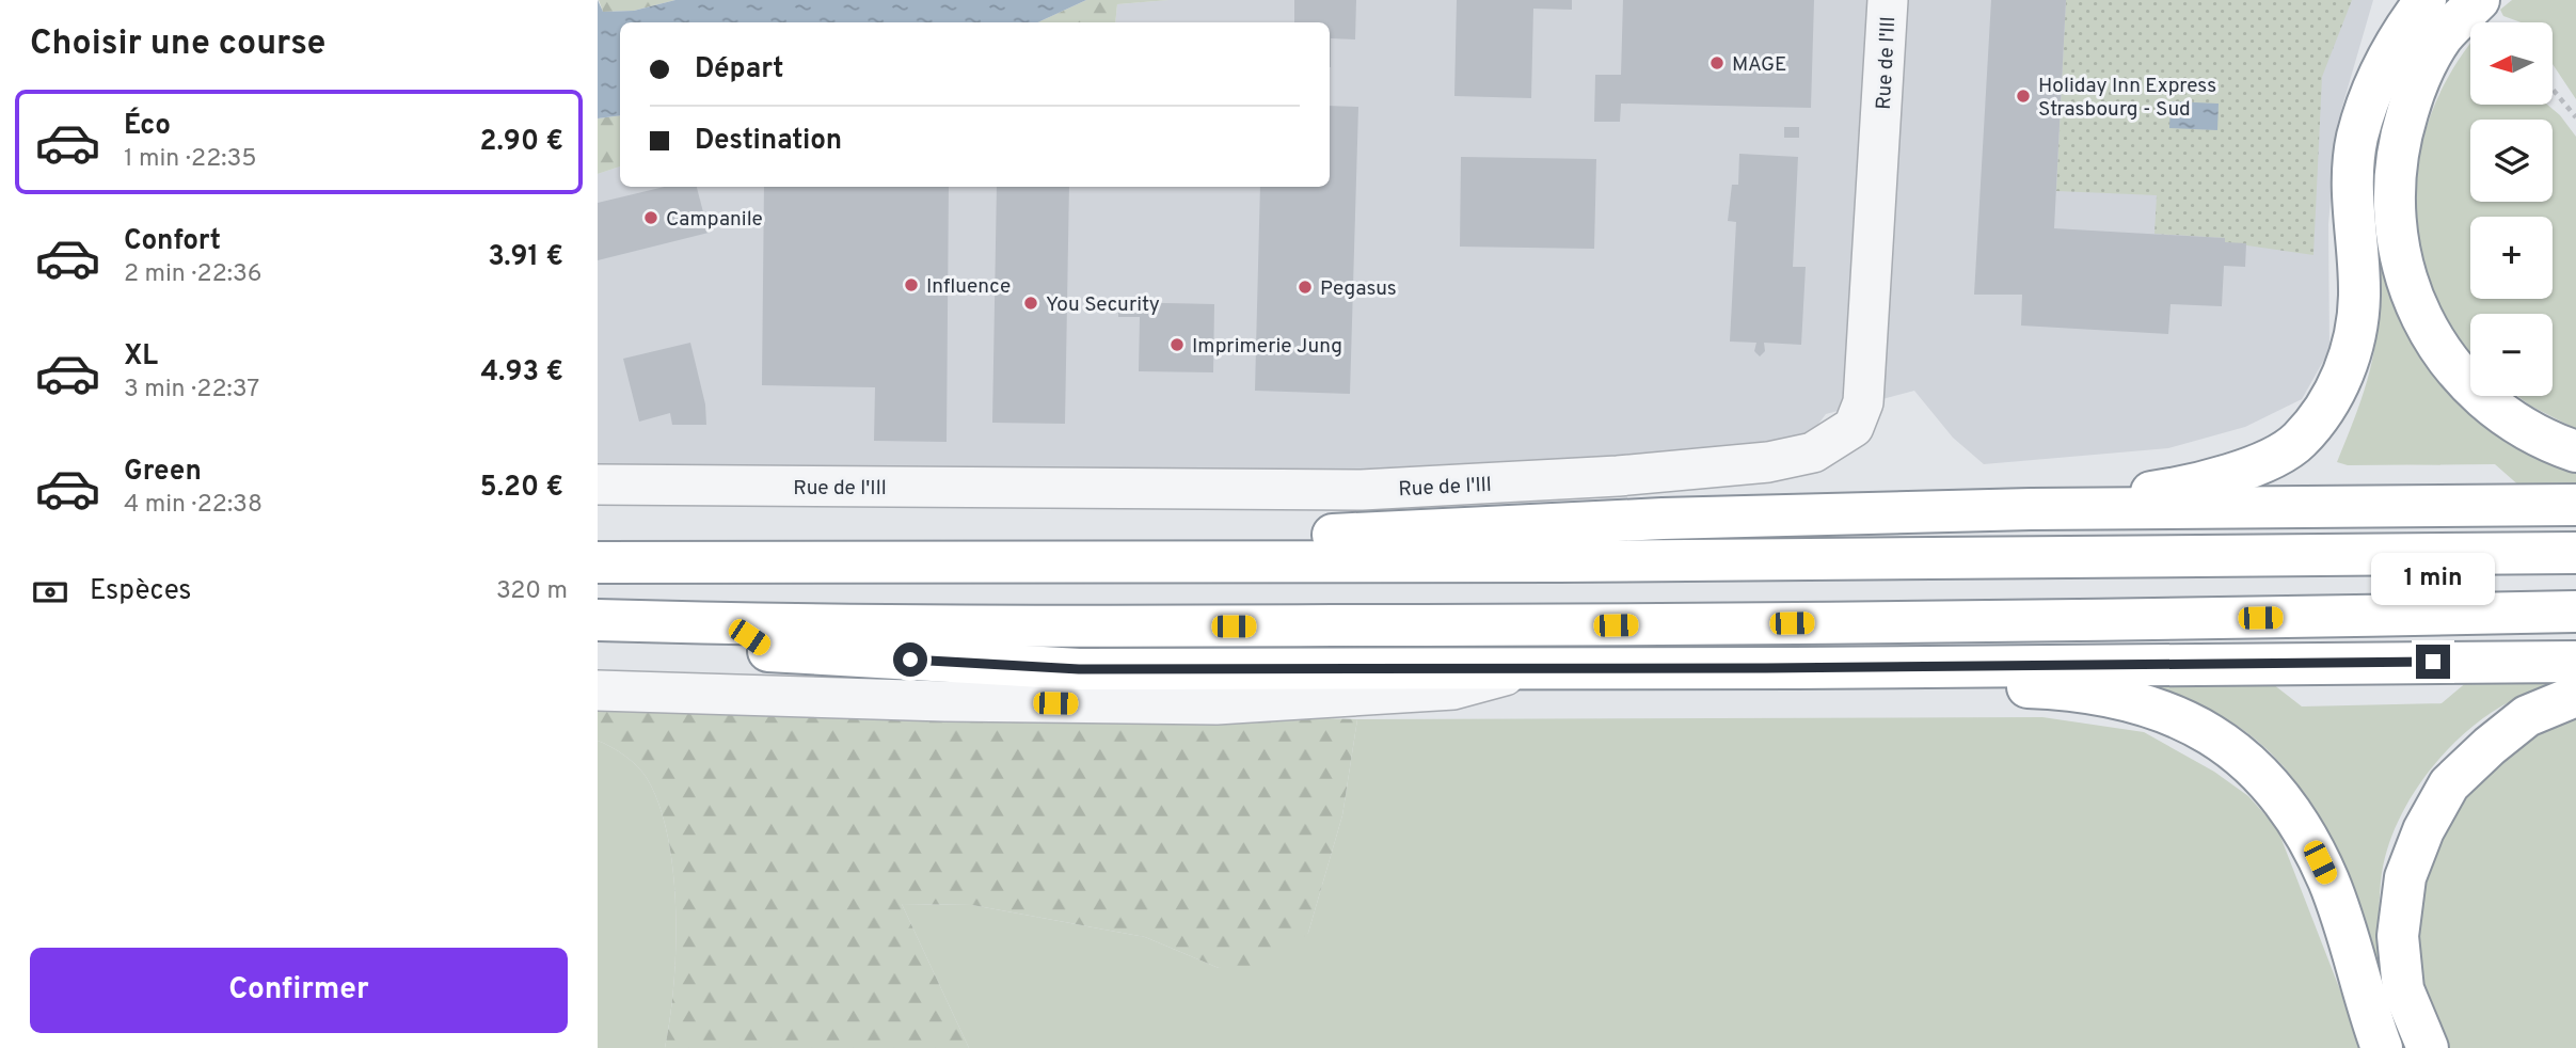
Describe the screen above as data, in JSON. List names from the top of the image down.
{
  "streets": {
    "street": ["Rue de l'Ill"]
  },
  "places": [
    "MAGE",
    "Holiday Inn Express Strasbourg - Sud",
    "Campanile",
    "Influence",
    "Pegasus",
    "You Security",
    "Imprimerie Jung"
  ],
  "north": "left",
  "page": {
    "heading": "Choisir une course",
    "map_buttons": ["+", "−"],
    "banner": ["Départ", "Destination"],
    "list": [
      {
        "name": "Éco",
        "note": "1 min · 22:35",
        "value": "2.90 €"
      },
      {
        "name": "Confort",
        "note": "2 min · 22:36",
        "value": "3.91 €"
      },
      {
        "name": "XL",
        "note": "3 min · 22:37",
        "value": "4.93 €"
      },
      {
        "name": "Green",
        "note": "4 min · 22:38",
        "value": "5.20 €"
      }
    ],
    "pay": ["Espèces", "320 m"],
    "bubble": "1 min",
    "buttons": "Confirmer"
  }
}
